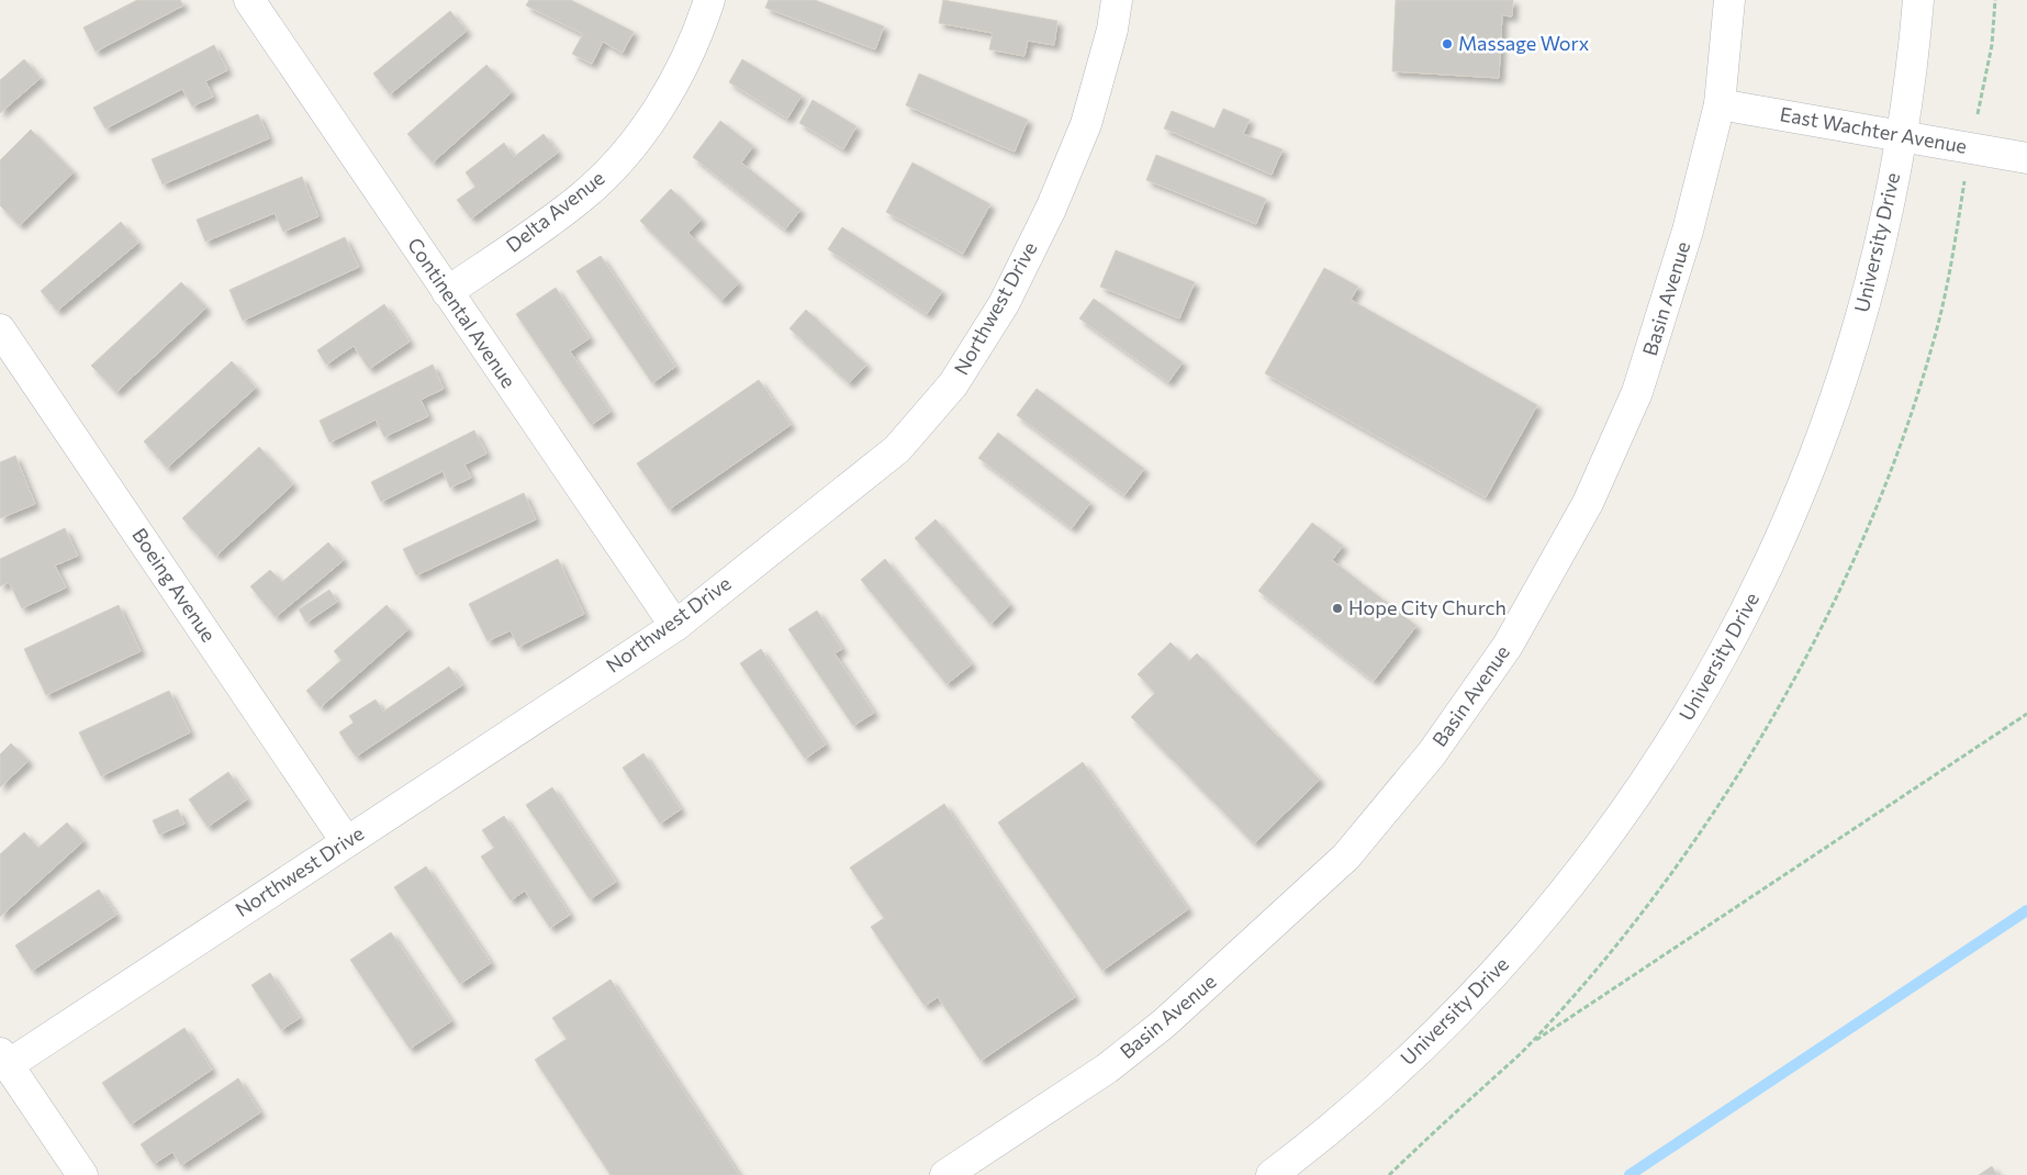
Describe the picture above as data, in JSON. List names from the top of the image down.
{
  "streets": {
    "street": [
      "East Wachter Avenue",
      "Delta Avenue",
      "University Drive",
      "Basin Avenue",
      "Northwest Drive",
      "Continental Avenue",
      "Boeing Avenue"
    ]
  },
  "crossings": [
    ["East Wachter Avenue", "University Drive"],
    ["East Wachter Avenue", "Basin Avenue"],
    ["Delta Avenue", "Continental Avenue"],
    ["Northwest Drive", "Continental Avenue"],
    ["Northwest Drive", "Boeing Avenue"]
  ],
  "places": ["Massage Worx", "Hope City Church"]
}
